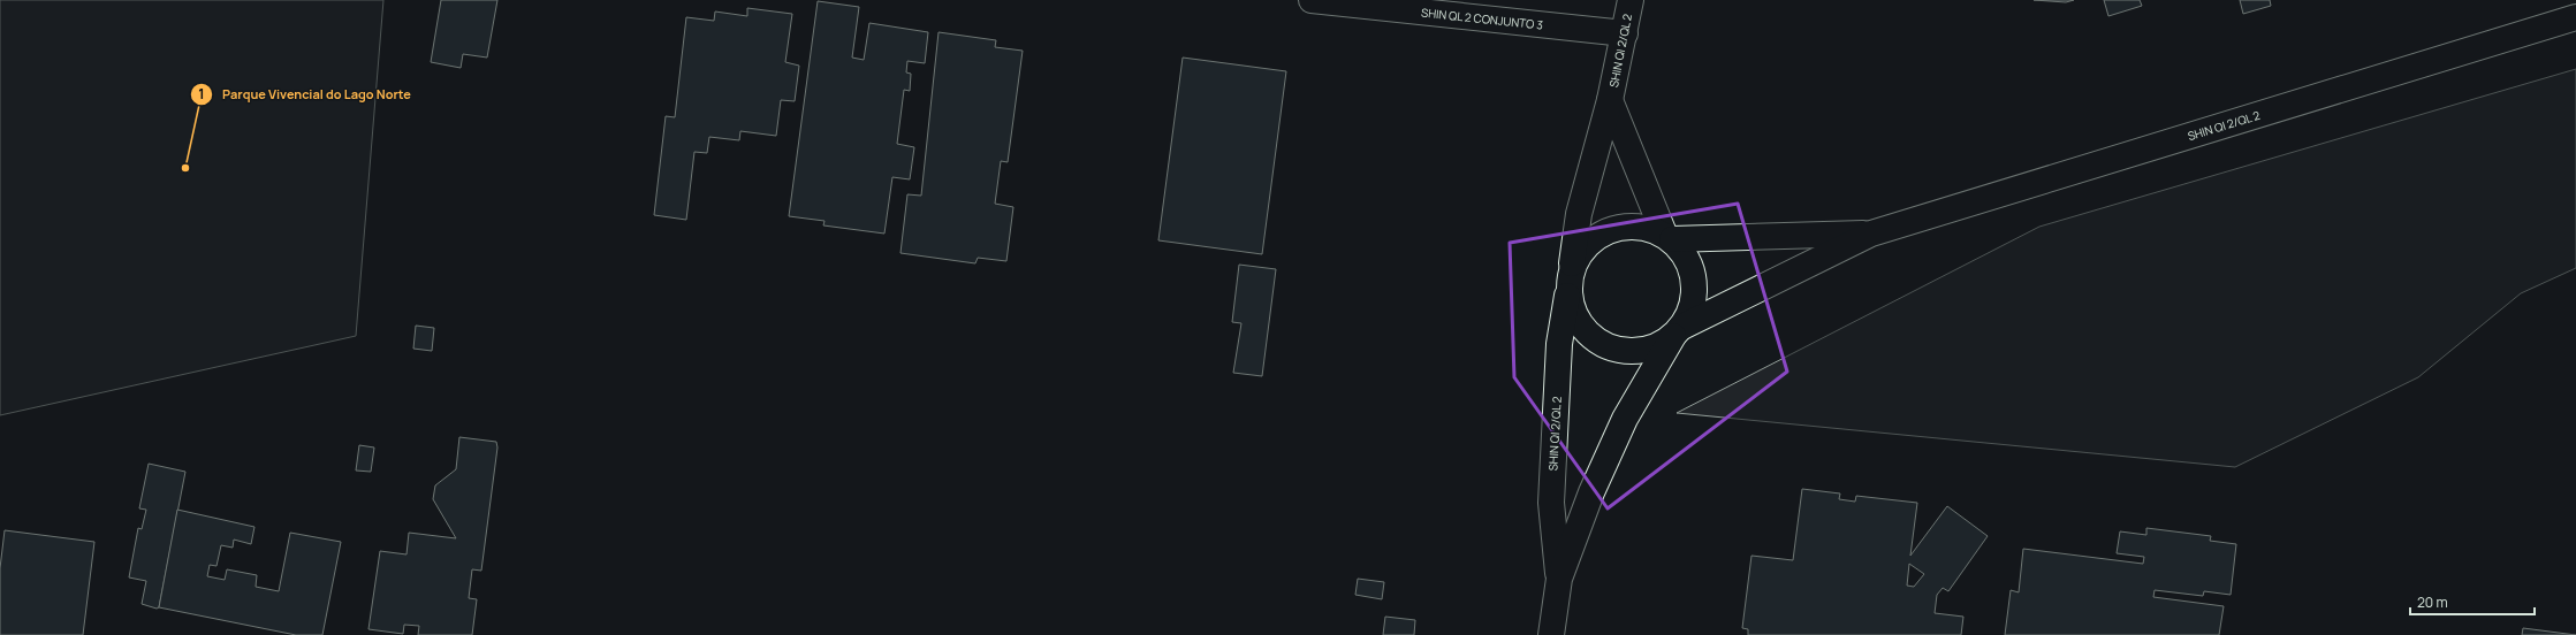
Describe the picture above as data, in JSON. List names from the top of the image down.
{
  "streets": {
    "street": ["SHIN QL 2 CONJUNTO 3", "SHIN QI 2/QL 2"]
  },
  "crossings": [
    ["SHIN QL 2 CONJUNTO 3", "SHIN QI 2/QL 2"]
  ],
  "places": ["Parque Vivencial do Lago Norte"],
  "scale_bar": "20 m"
}
